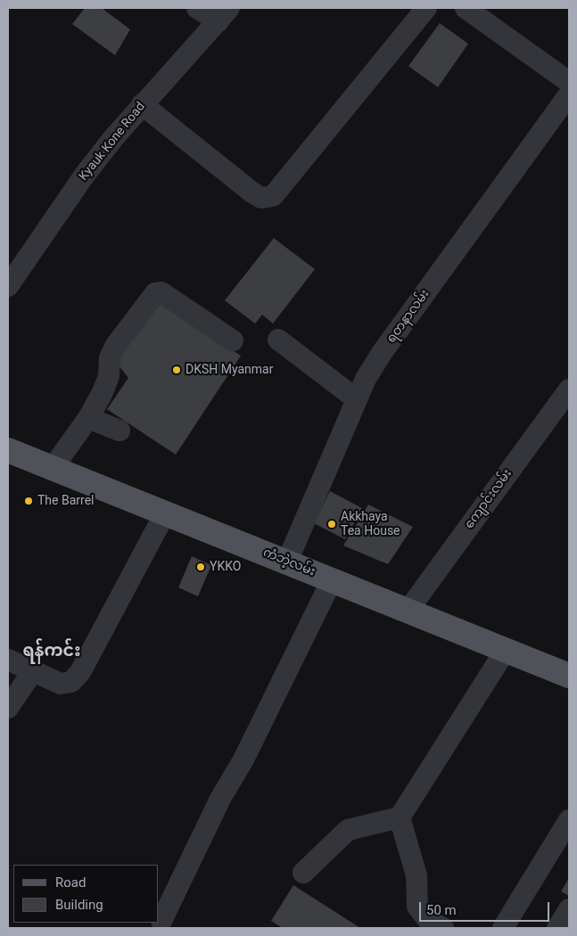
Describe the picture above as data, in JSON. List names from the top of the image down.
{
  "streets": {
    "main road": ["ကံဘဲ့လမ်း"],
    "street": ["Kyauk Kone Road", "ရတနာလမ်း", "ကျောင်းလမ်း"]
  },
  "crossings": [
    ["ရတနာလမ်း", "ကံဘဲ့လမ်း"],
    ["ကျောင်းလမ်း", "ကံဘဲ့လမ်း"]
  ],
  "districts": ["ရန်ကင်း"],
  "places": [
    "DKSH Myanmar",
    "The Barrel",
    "Akkhaya Tea House",
    "YKKO"
  ],
  "legend": ["Road", "Building"],
  "scale_bar": "50 m"
}
